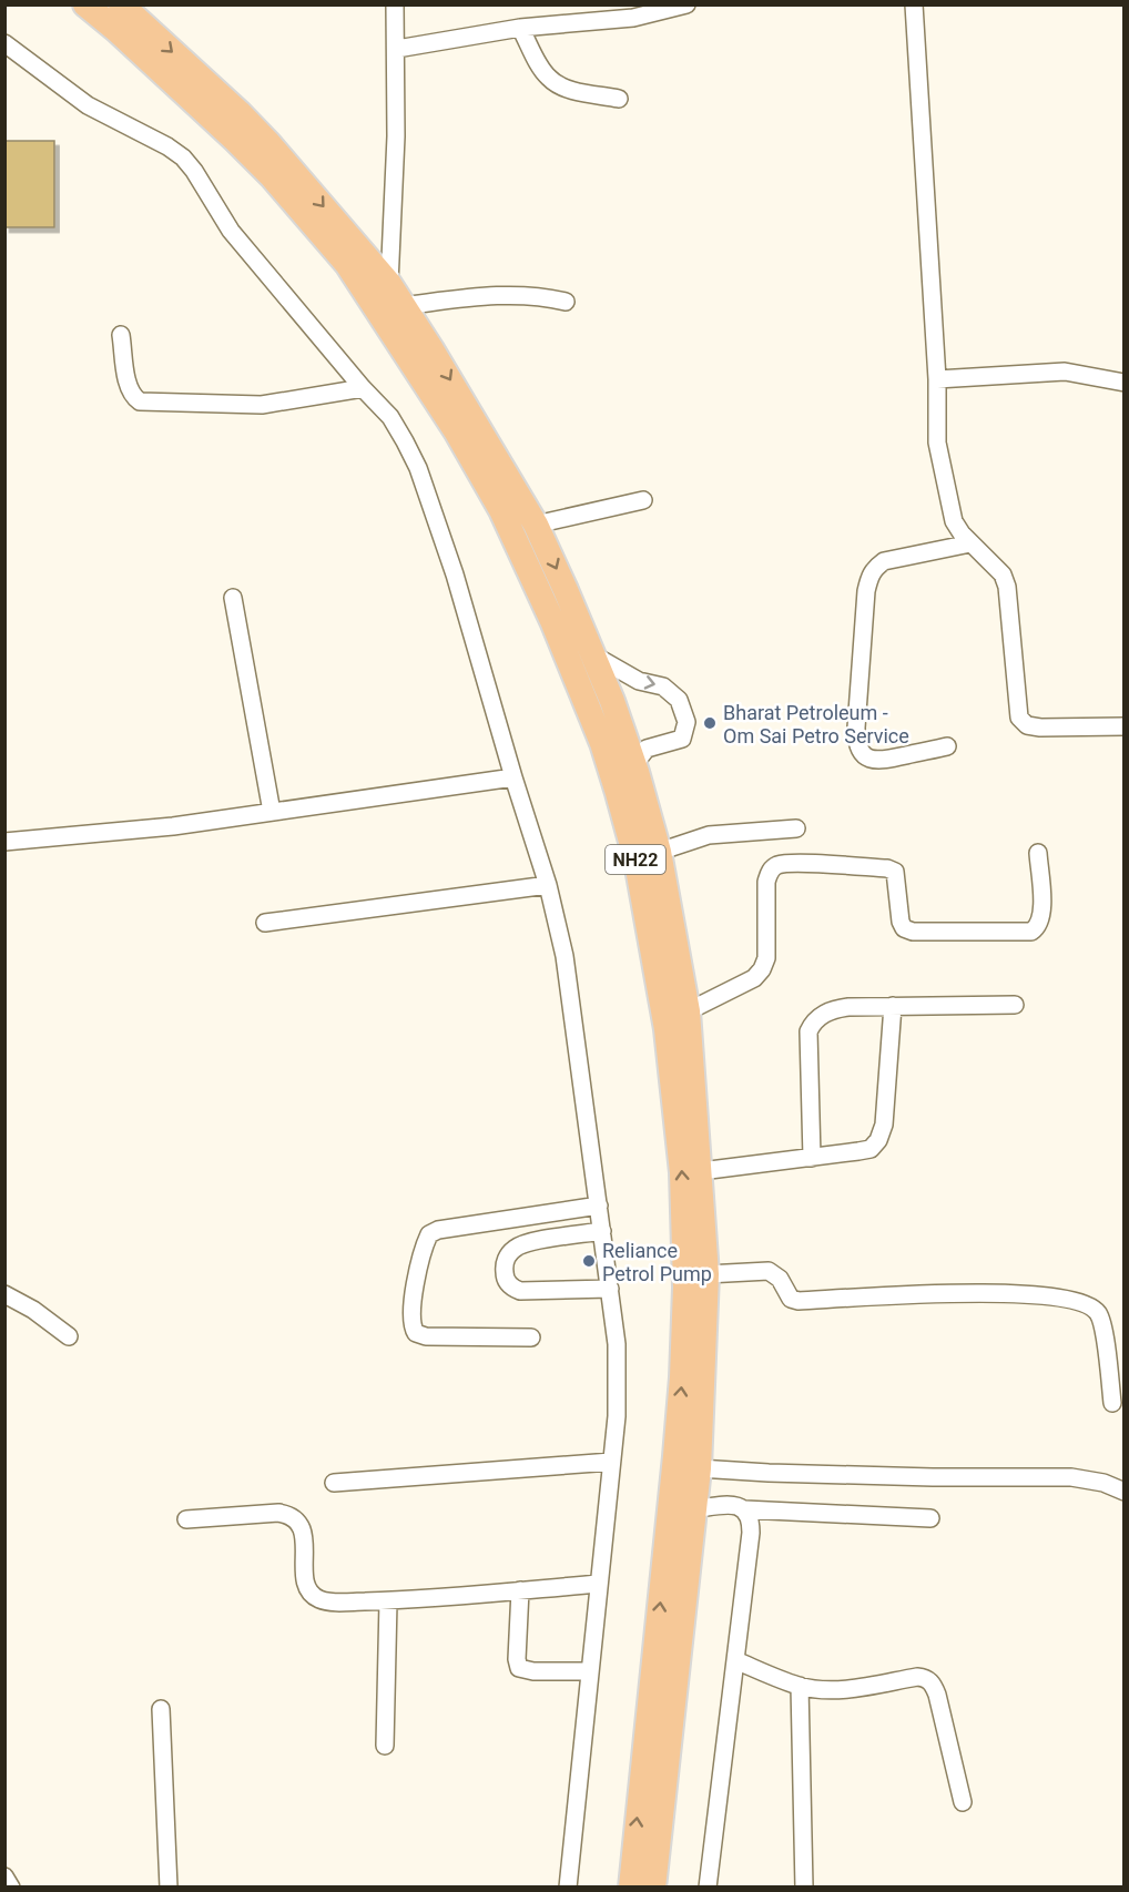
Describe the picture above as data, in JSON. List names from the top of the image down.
{
  "streets": {
    "highway": ["NH22"]
  },
  "places": ["Bharat Petroleum - Om Sai Petro Service", "Reliance Petrol Pump"]
}
